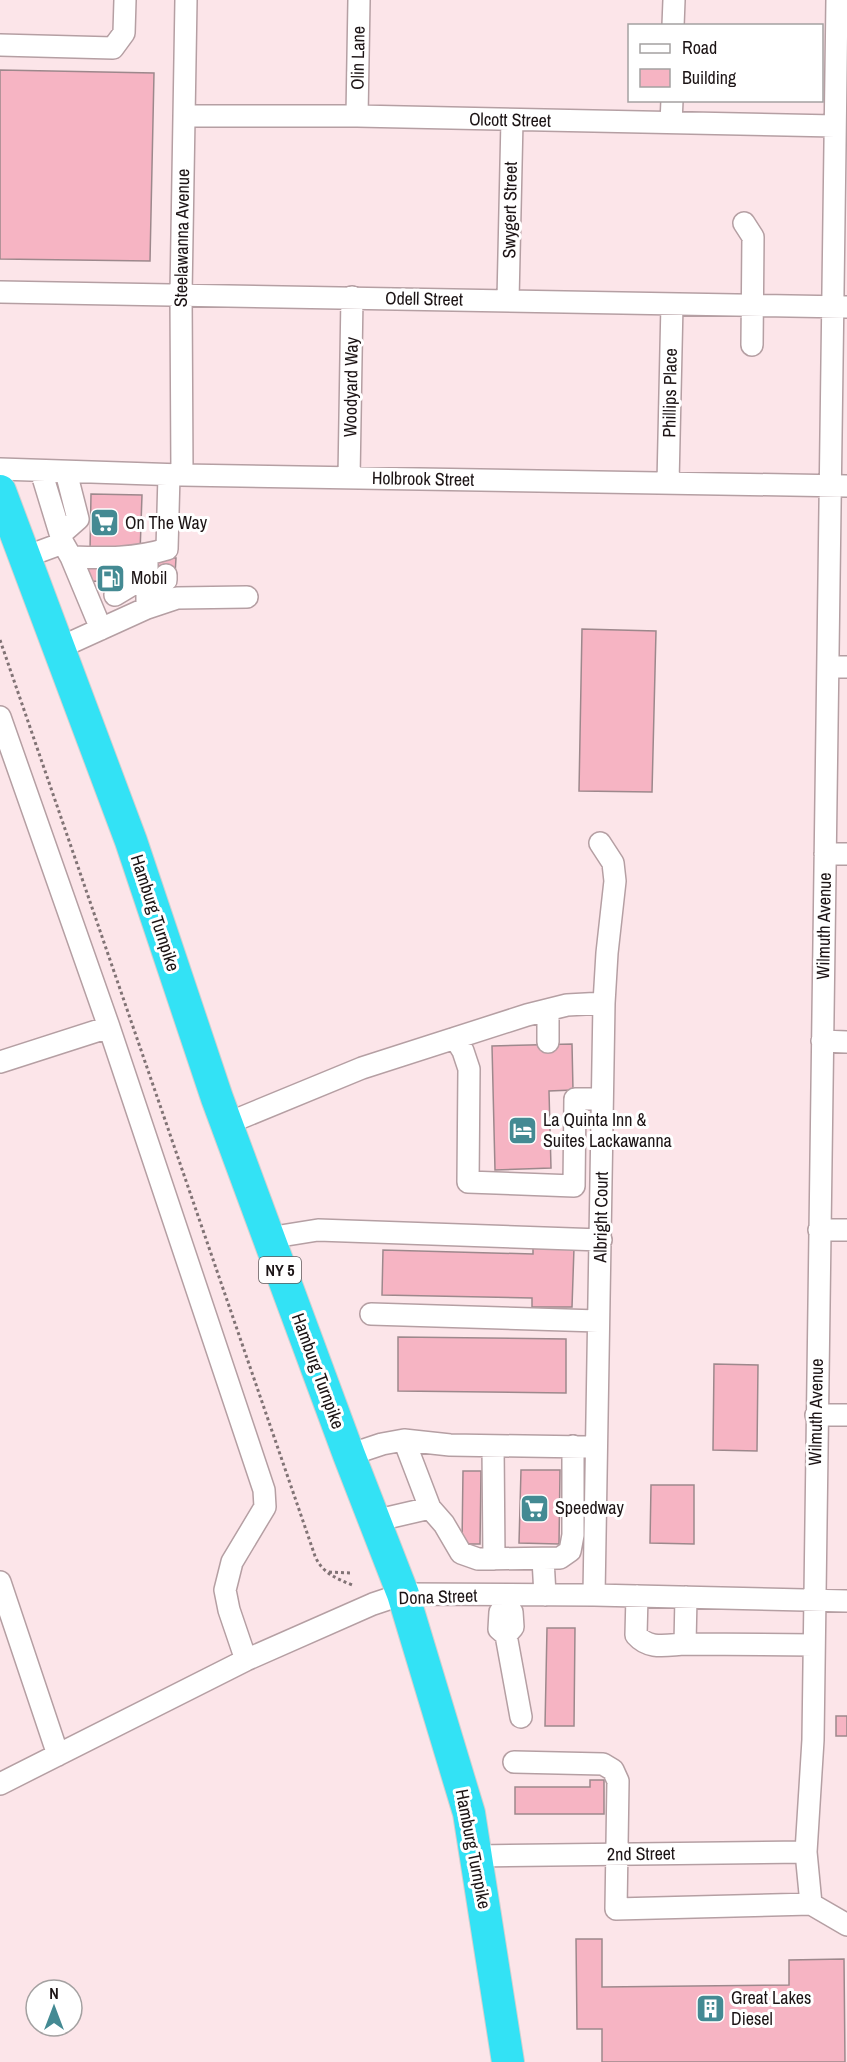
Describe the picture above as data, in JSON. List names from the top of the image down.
{
  "streets": {
    "highway": ["Hamburg Turnpike", "NY 5"],
    "street": [
      "Olin Lane",
      "Olcott Street",
      "Swygert Street",
      "Steelawanna Avenue",
      "Odell Street",
      "Woodyard Way",
      "Phillips Place",
      "Holbrook Street",
      "Wilmuth Avenue",
      "Albright Court",
      "Dona Street",
      "2nd Street"
    ]
  },
  "crossings": [
    ["Olin Lane", "Olcott Street"],
    ["Olcott Street", "Swygert Street"],
    ["Olcott Street", "Steelawanna Avenue"],
    ["Olcott Street", "Wilmuth Avenue"],
    ["Swygert Street", "Odell Street"],
    ["Steelawanna Avenue", "Odell Street"],
    ["Steelawanna Avenue", "Holbrook Street"],
    ["Odell Street", "Woodyard Way"],
    ["Odell Street", "Phillips Place"],
    ["Odell Street", "Wilmuth Avenue"],
    ["Woodyard Way", "Holbrook Street"],
    ["Phillips Place", "Holbrook Street"],
    ["Holbrook Street", "Wilmuth Avenue"],
    ["Hamburg Turnpike", "Dona Street"],
    ["Hamburg Turnpike", "2nd Street"],
    ["Wilmuth Avenue", "Dona Street"],
    ["Wilmuth Avenue", "2nd Street"],
    ["Albright Court", "Dona Street"]
  ],
  "places": {
    "supermarket": ["On The Way", "Speedway"],
    "fuel station": ["Mobil"],
    "hotel": ["La Quinta Inn & Suites Lackawanna"],
    "building": ["Great Lakes Diesel"]
  },
  "legend": ["Road", "Building"],
  "north": "top"
}
